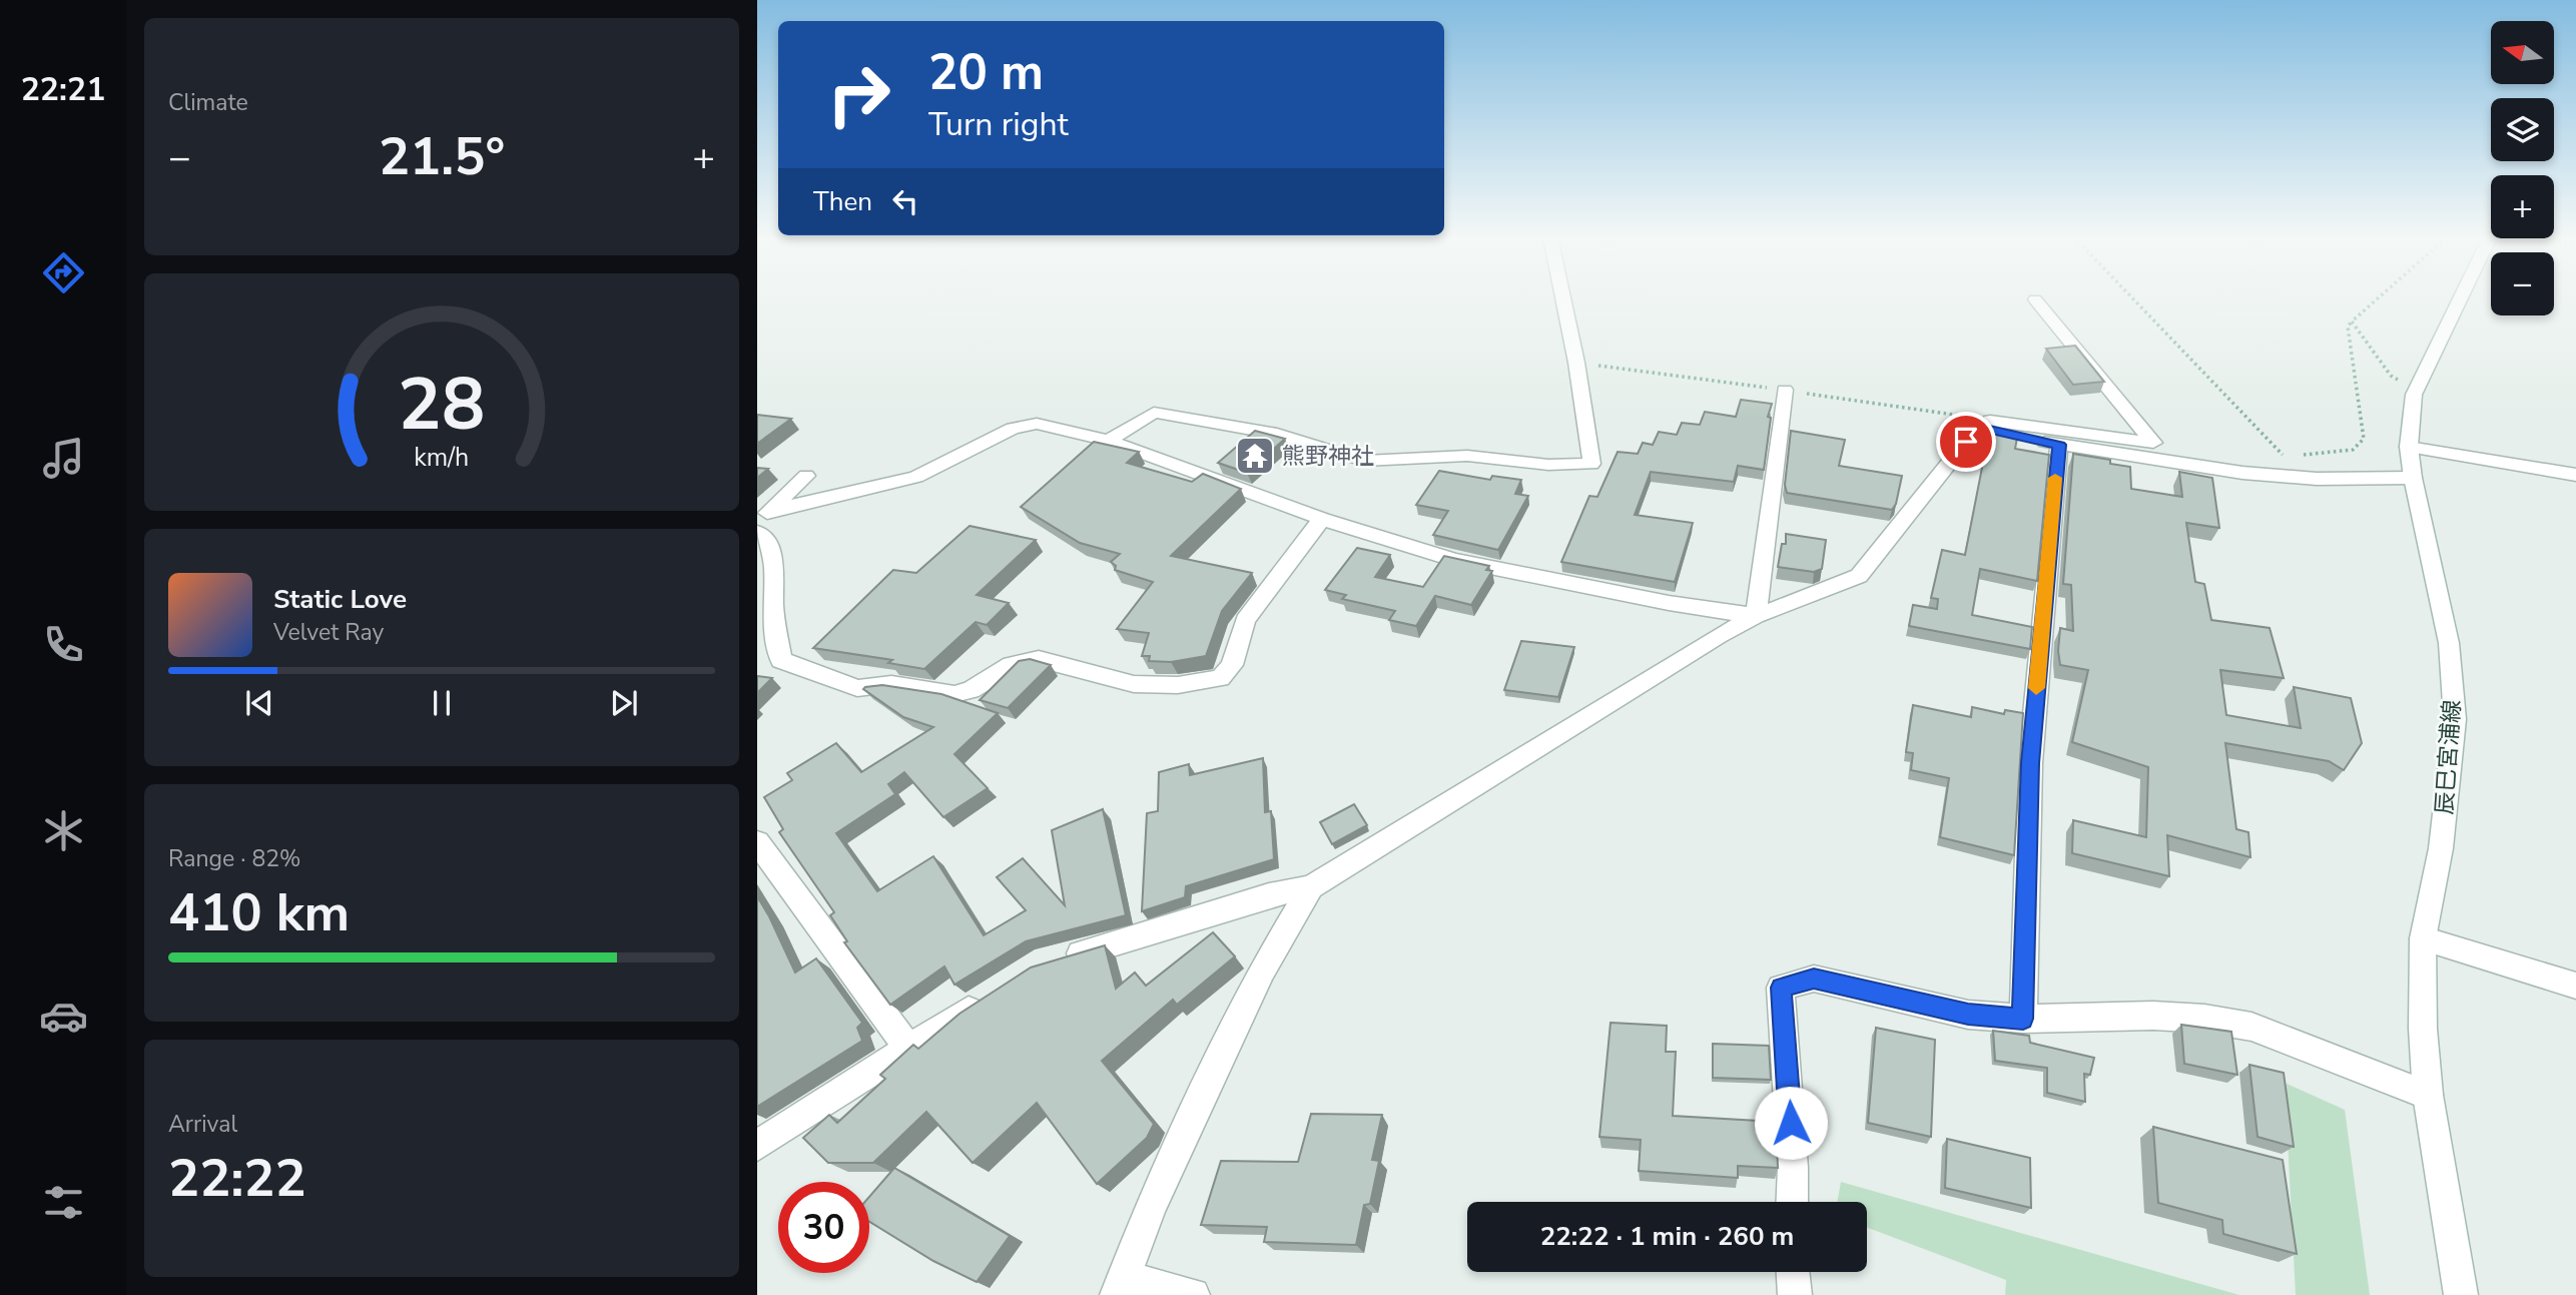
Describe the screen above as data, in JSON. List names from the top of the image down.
{
  "streets": {
    "street": ["辰巳宮浦線"]
  },
  "places": {
    "temple": ["熊野神社"]
  },
  "north": "left",
  "page": {
    "tabs": "22:21",
    "tile": [
      "Climate",
      ["Range · 82%", "410 km"],
      ["Arrival", "22:22"]
    ],
    "map_buttons": ["+", "−"],
    "turn": ["20 m", "Turn right"],
    "heat": ["−", "21.5°", "+"],
    "then": "Then",
    "song": ["Static Love", "Velvet Ray"],
    "limit": "30",
    "trip": "22:22 · 1 min · 260 m",
    "gauge": ["28", "km/h"]
  }
}
